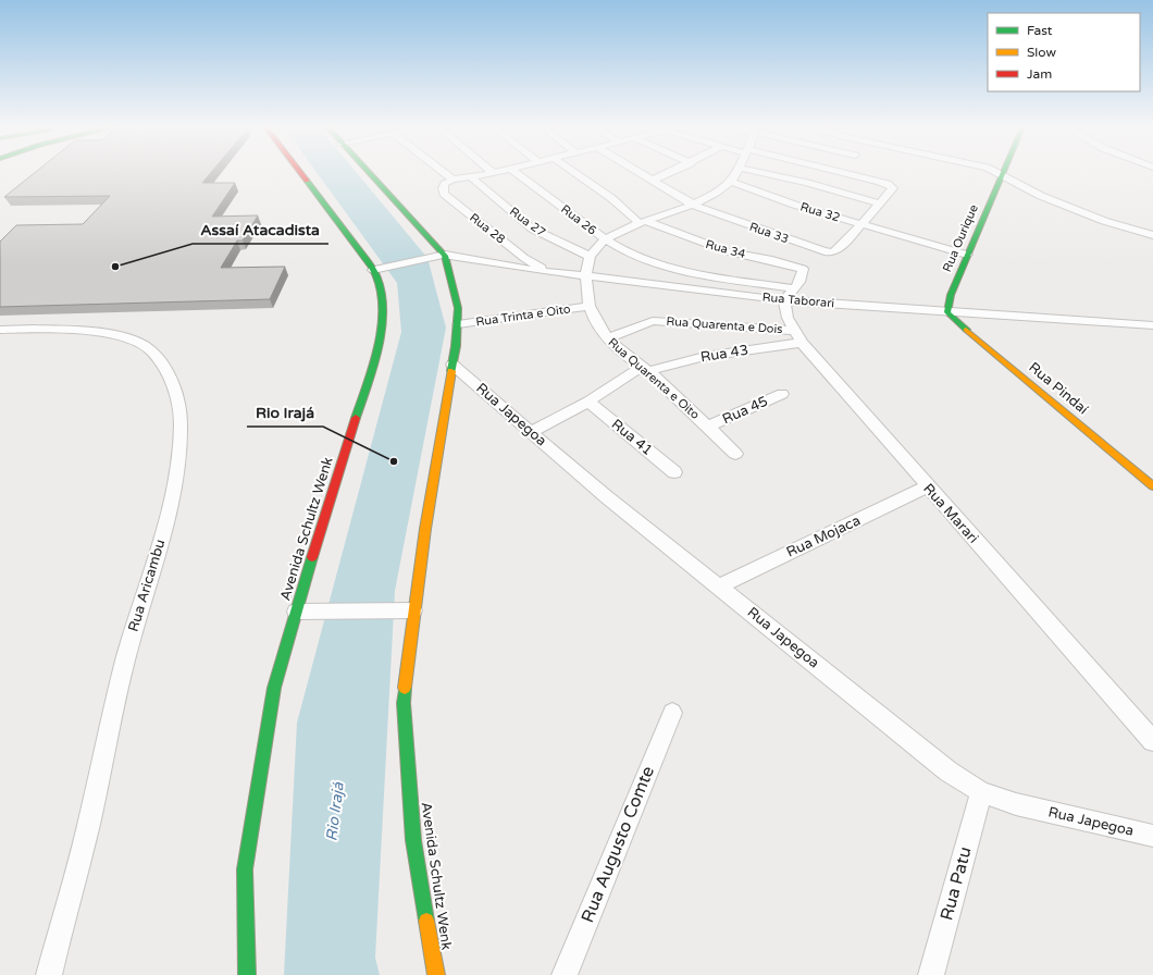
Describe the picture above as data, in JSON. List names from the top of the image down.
{
  "streets": {
    "main road": ["Rua Ourique", "Rua Pindaí", "Avenida Schultz Wenk"],
    "street": [
      "Rua 32",
      "Rua 26",
      "Rua 27",
      "Rua 28",
      "Rua 33",
      "Rua 34",
      "Rua Taborari",
      "Rua Trinta e Oito",
      "Rua Quarenta e Dois",
      "Rua 43",
      "Rua Quarenta e Oito",
      "Rua 45",
      "Rua Japegoa",
      "Rua 41",
      "Rua Marari",
      "Rua Mojaca",
      "Rua Aricambu",
      "Rua Augusto Comte",
      "Rua Patu"
    ]
  },
  "crossings": [
    ["Rua 32", "Rua 33"],
    ["Rua 32", "Rua Ourique"],
    ["Rua 26", "Rua 34"],
    ["Rua 26", "Rua Taborari"],
    ["Rua 26", "Rua Marari"],
    ["Rua 27", "Rua Quarenta e Oito"],
    ["Rua 28", "Rua Taborari"],
    ["Rua Ourique", "Rua Taborari"],
    ["Rua Ourique", "Rua Pindaí"],
    ["Rua 34", "Rua Taborari"],
    ["Rua 34", "Rua Marari"],
    ["Rua Taborari", "Rua Quarenta e Oito"],
    ["Rua Taborari", "Rua Pindaí"],
    ["Rua Taborari", "Rua Marari"],
    ["Rua Taborari", "Avenida Schultz Wenk"],
    ["Rua Trinta e Oito", "Rua Quarenta e Oito"],
    ["Rua Trinta e Oito", "Avenida Schultz Wenk"],
    ["Rua Quarenta e Dois", "Rua 43"],
    ["Rua Quarenta e Dois", "Rua Quarenta e Oito"],
    ["Rua Quarenta e Dois", "Rua Marari"],
    ["Rua 43", "Rua Quarenta e Oito"],
    ["Rua 43", "Rua Japegoa"],
    ["Rua 43", "Rua 41"],
    ["Rua 43", "Rua Marari"],
    ["Rua Quarenta e Oito", "Rua 45"],
    ["Rua Japegoa", "Avenida Schultz Wenk"],
    ["Rua Japegoa", "Rua Mojaca"],
    ["Rua Japegoa", "Rua Patu"],
    ["Rua Marari", "Rua Mojaca"]
  ],
  "water": ["Rio Irajá"],
  "places": ["Assaí Atacadista", "Rio Irajá"],
  "legend": ["Fast", "Slow", "Jam"]
}
